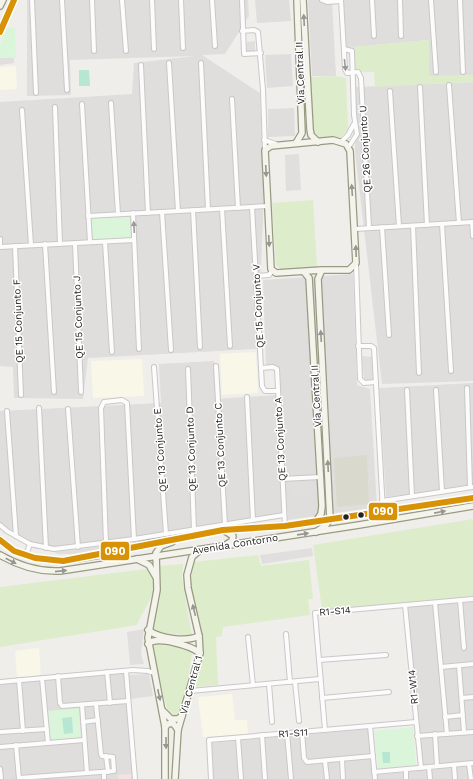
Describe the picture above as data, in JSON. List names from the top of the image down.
{
  "streets": {
    "main road": ["Via Central II", "Avenida Contorno", "Via Central 1"],
    "street": [
      "QE 26 Conjunto U",
      "QE 15 Conjunto V",
      "QE 15 Conjunto J",
      "QE 15 Conjunto F",
      "QE 13 Conjunto A",
      "QE 13 Conjunto C",
      "QE 13 Conjunto D",
      "QE 13 Conjunto E",
      "R1-S14",
      "R1-W14",
      "R1-S11"
    ]
  },
  "crossings": [
    ["Via Central II", "Avenida Contorno"],
    ["QE 15 Conjunto V", "QE 13 Conjunto A"],
    ["QE 13 Conjunto A", "Avenida Contorno"],
    ["QE 13 Conjunto C", "Avenida Contorno"],
    ["QE 13 Conjunto D", "Avenida Contorno"],
    ["Avenida Contorno", "Via Central 1"],
    ["R1-S14", "R1-W14"],
    ["R1-S14", "R1-S11"],
    ["R1-W14", "R1-S11"]
  ],
  "lines": ["transit line 090"]
}
